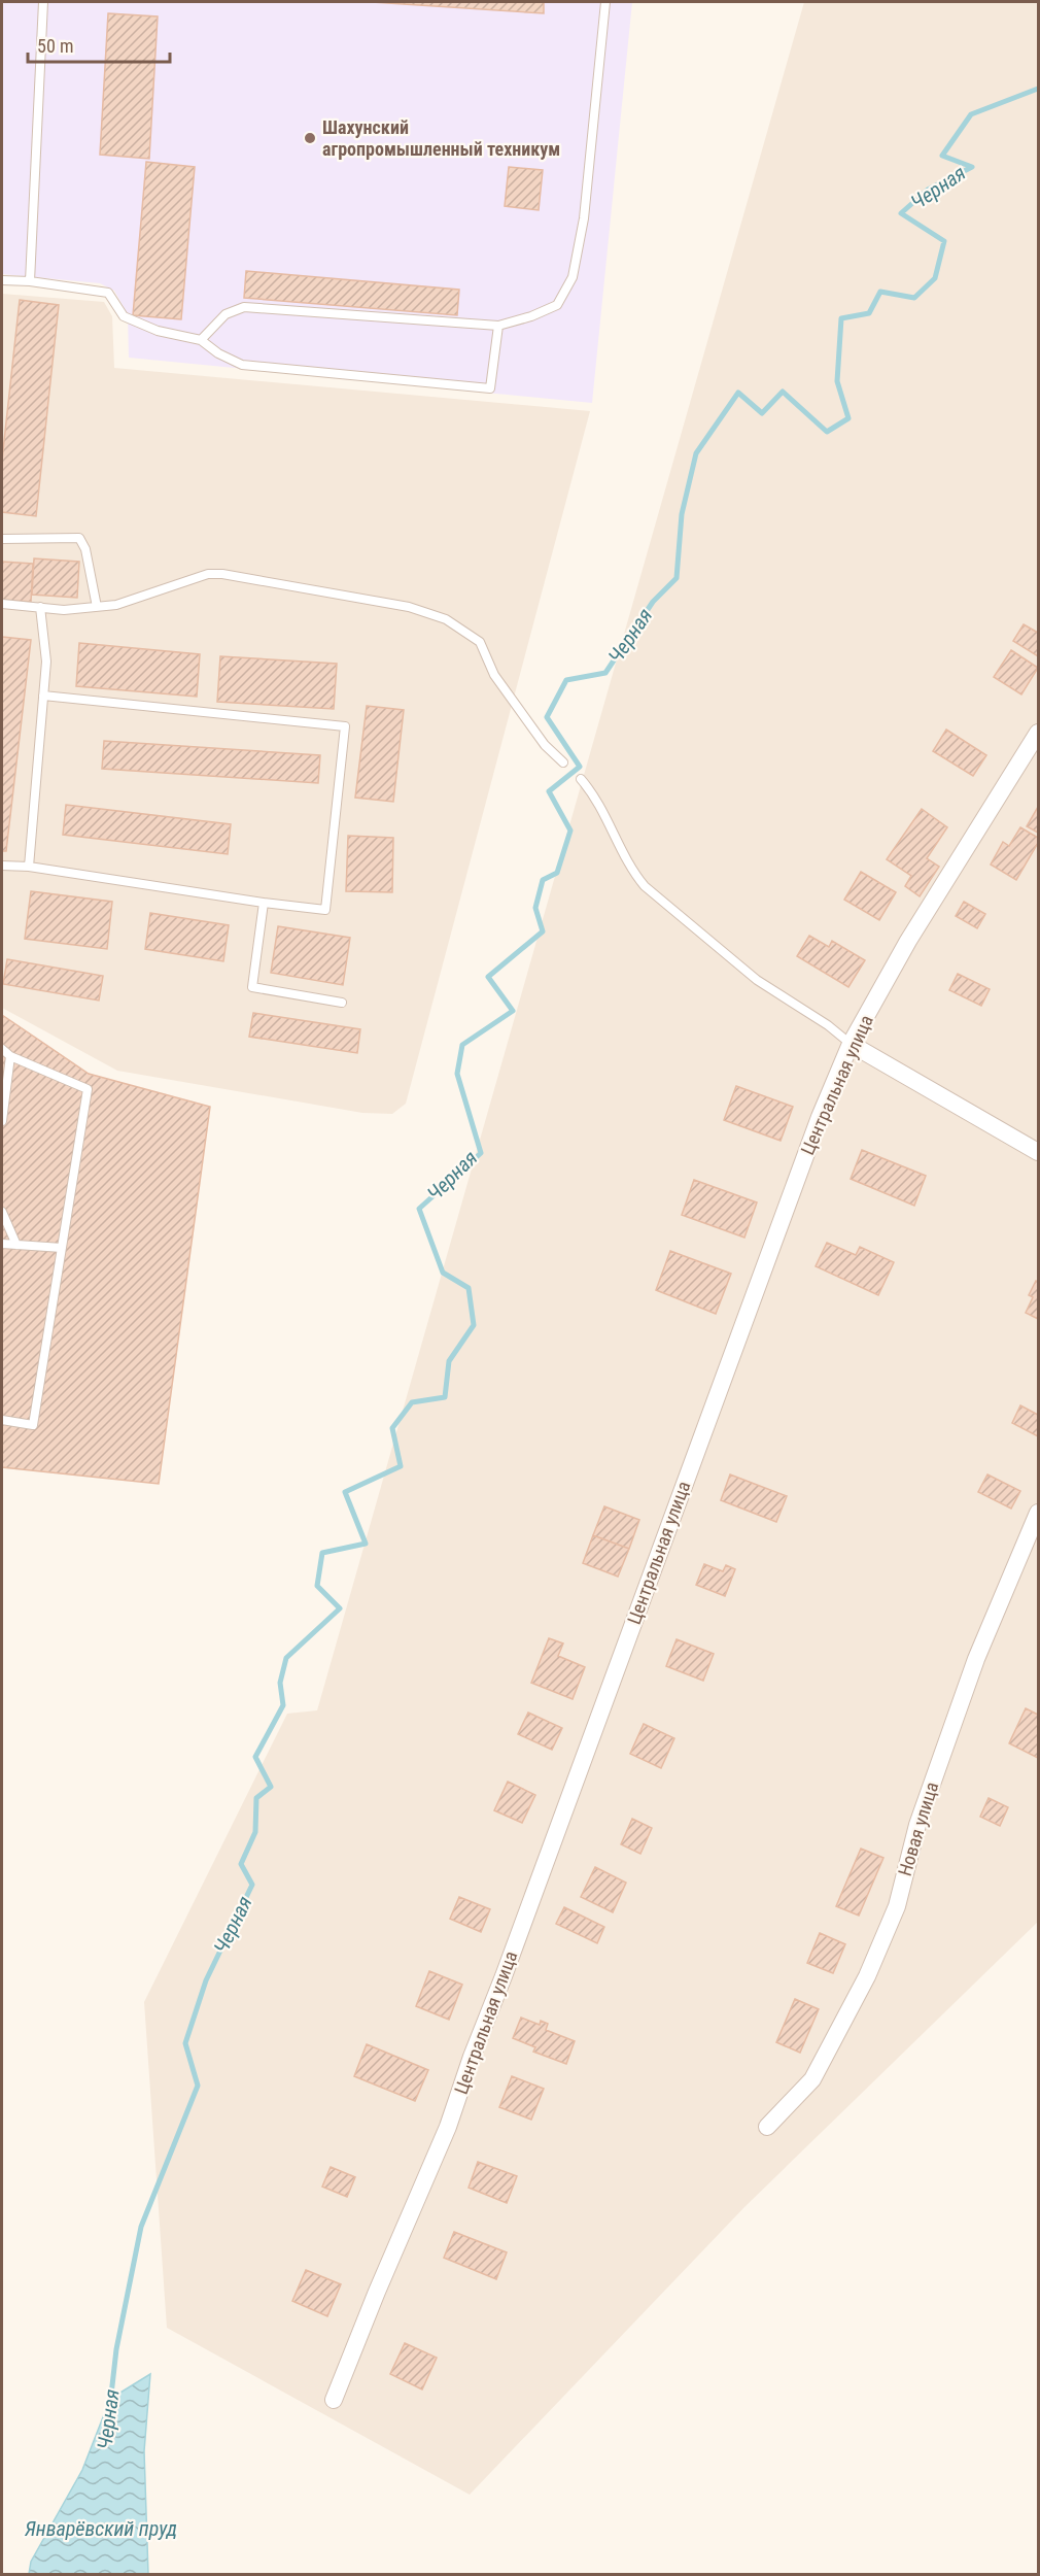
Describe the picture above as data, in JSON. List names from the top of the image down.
{
  "streets": {
    "street": ["Центральная улица", "Новая улица"]
  },
  "water": ["Черная", "Январёвский пруд"],
  "places": ["Шахунский агропромышленный техникум"],
  "scale_bar": "50 m"
}
